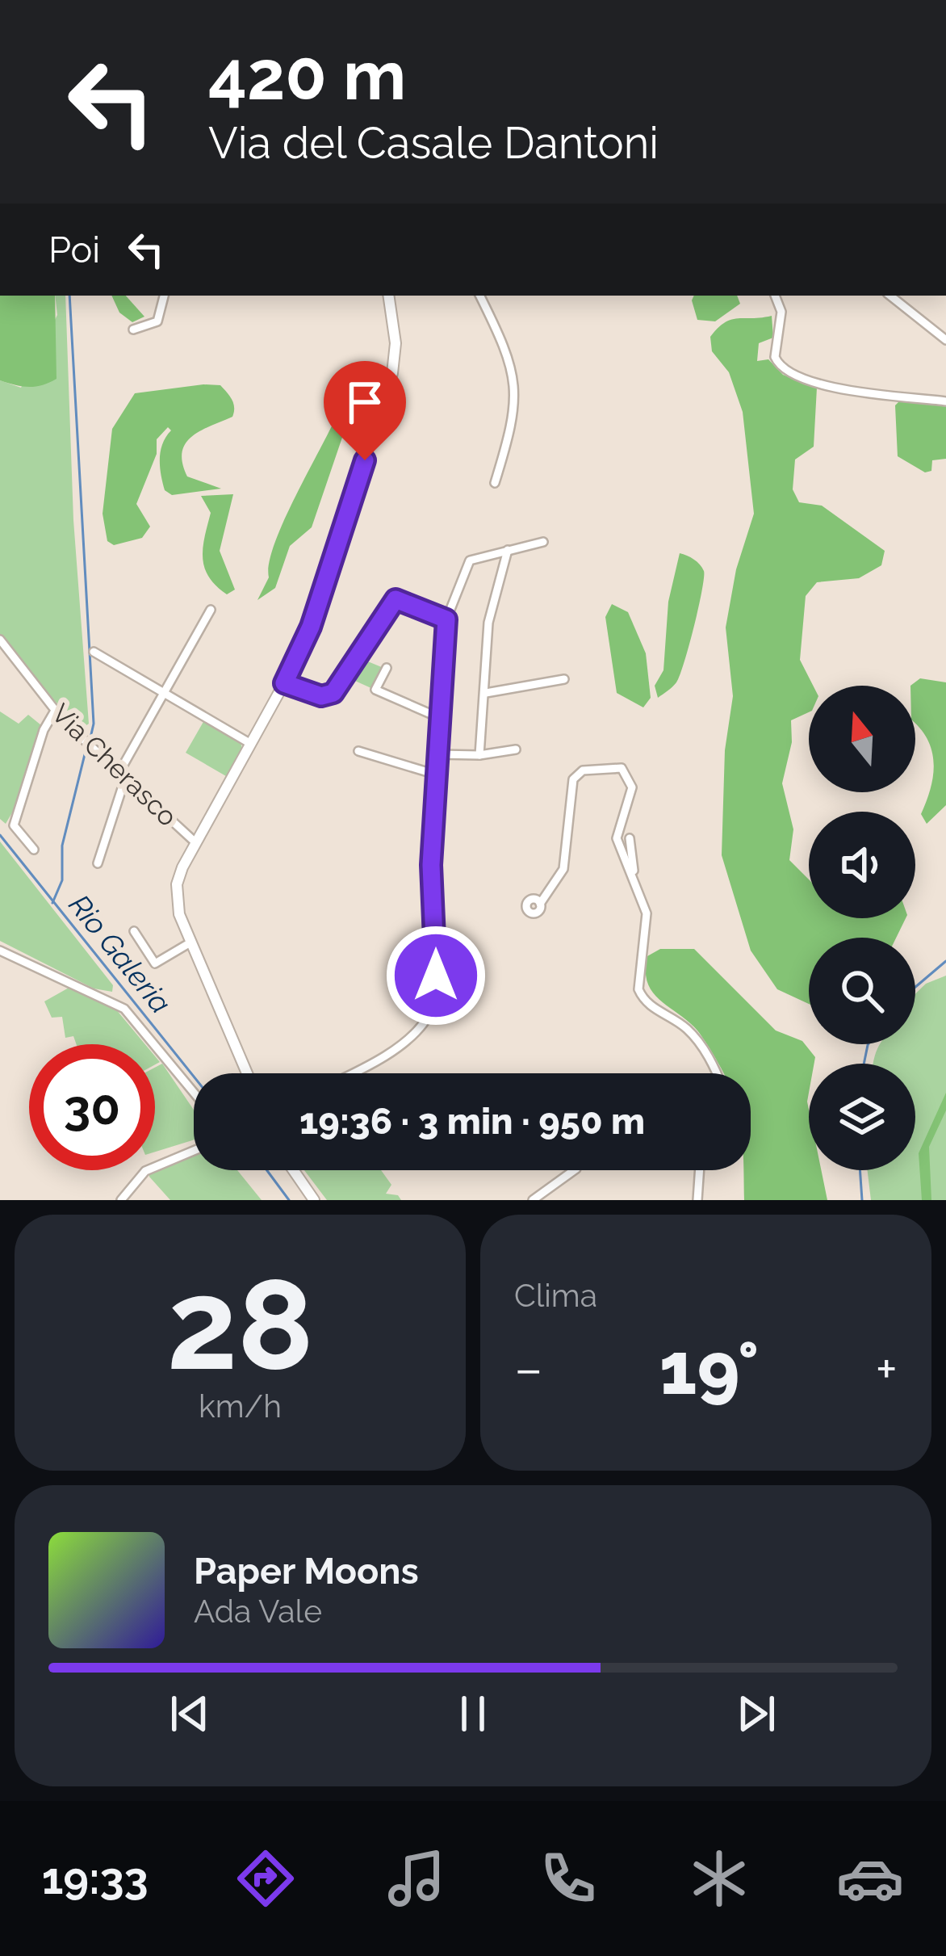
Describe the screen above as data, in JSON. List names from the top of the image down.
{
  "streets": {
    "street": ["Via Cherasco"]
  },
  "water": ["Rio Galeria"],
  "north": "top",
  "page": {
    "turn": ["420 m", "Via del Casale Dantoni"],
    "then": "Poi",
    "limit": "30",
    "trip": "19:36 · 3 min · 950 m",
    "tile": [
      ["28", "km/h"],
      "Clima"
    ],
    "heat": ["−", "19°", "+"],
    "song": ["Paper Moons", "Ada Vale"],
    "tabs": "19:33"
  }
}
